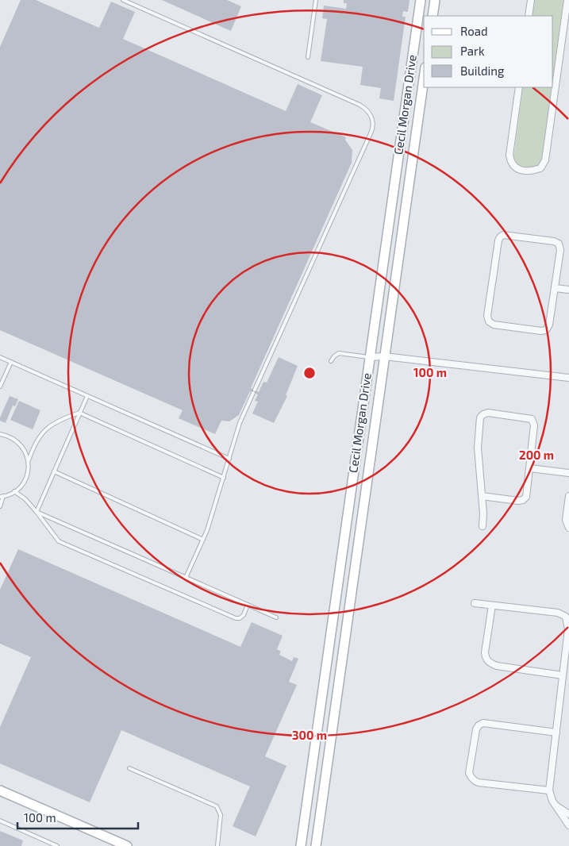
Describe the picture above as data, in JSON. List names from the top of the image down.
{
  "streets": {
    "street": ["Cecil Morgan Drive"]
  },
  "legend": ["Road", "Park", "Building"],
  "scale_bar": "100 m",
  "rings": ["100 m", "200 m", "300 m"]
}
